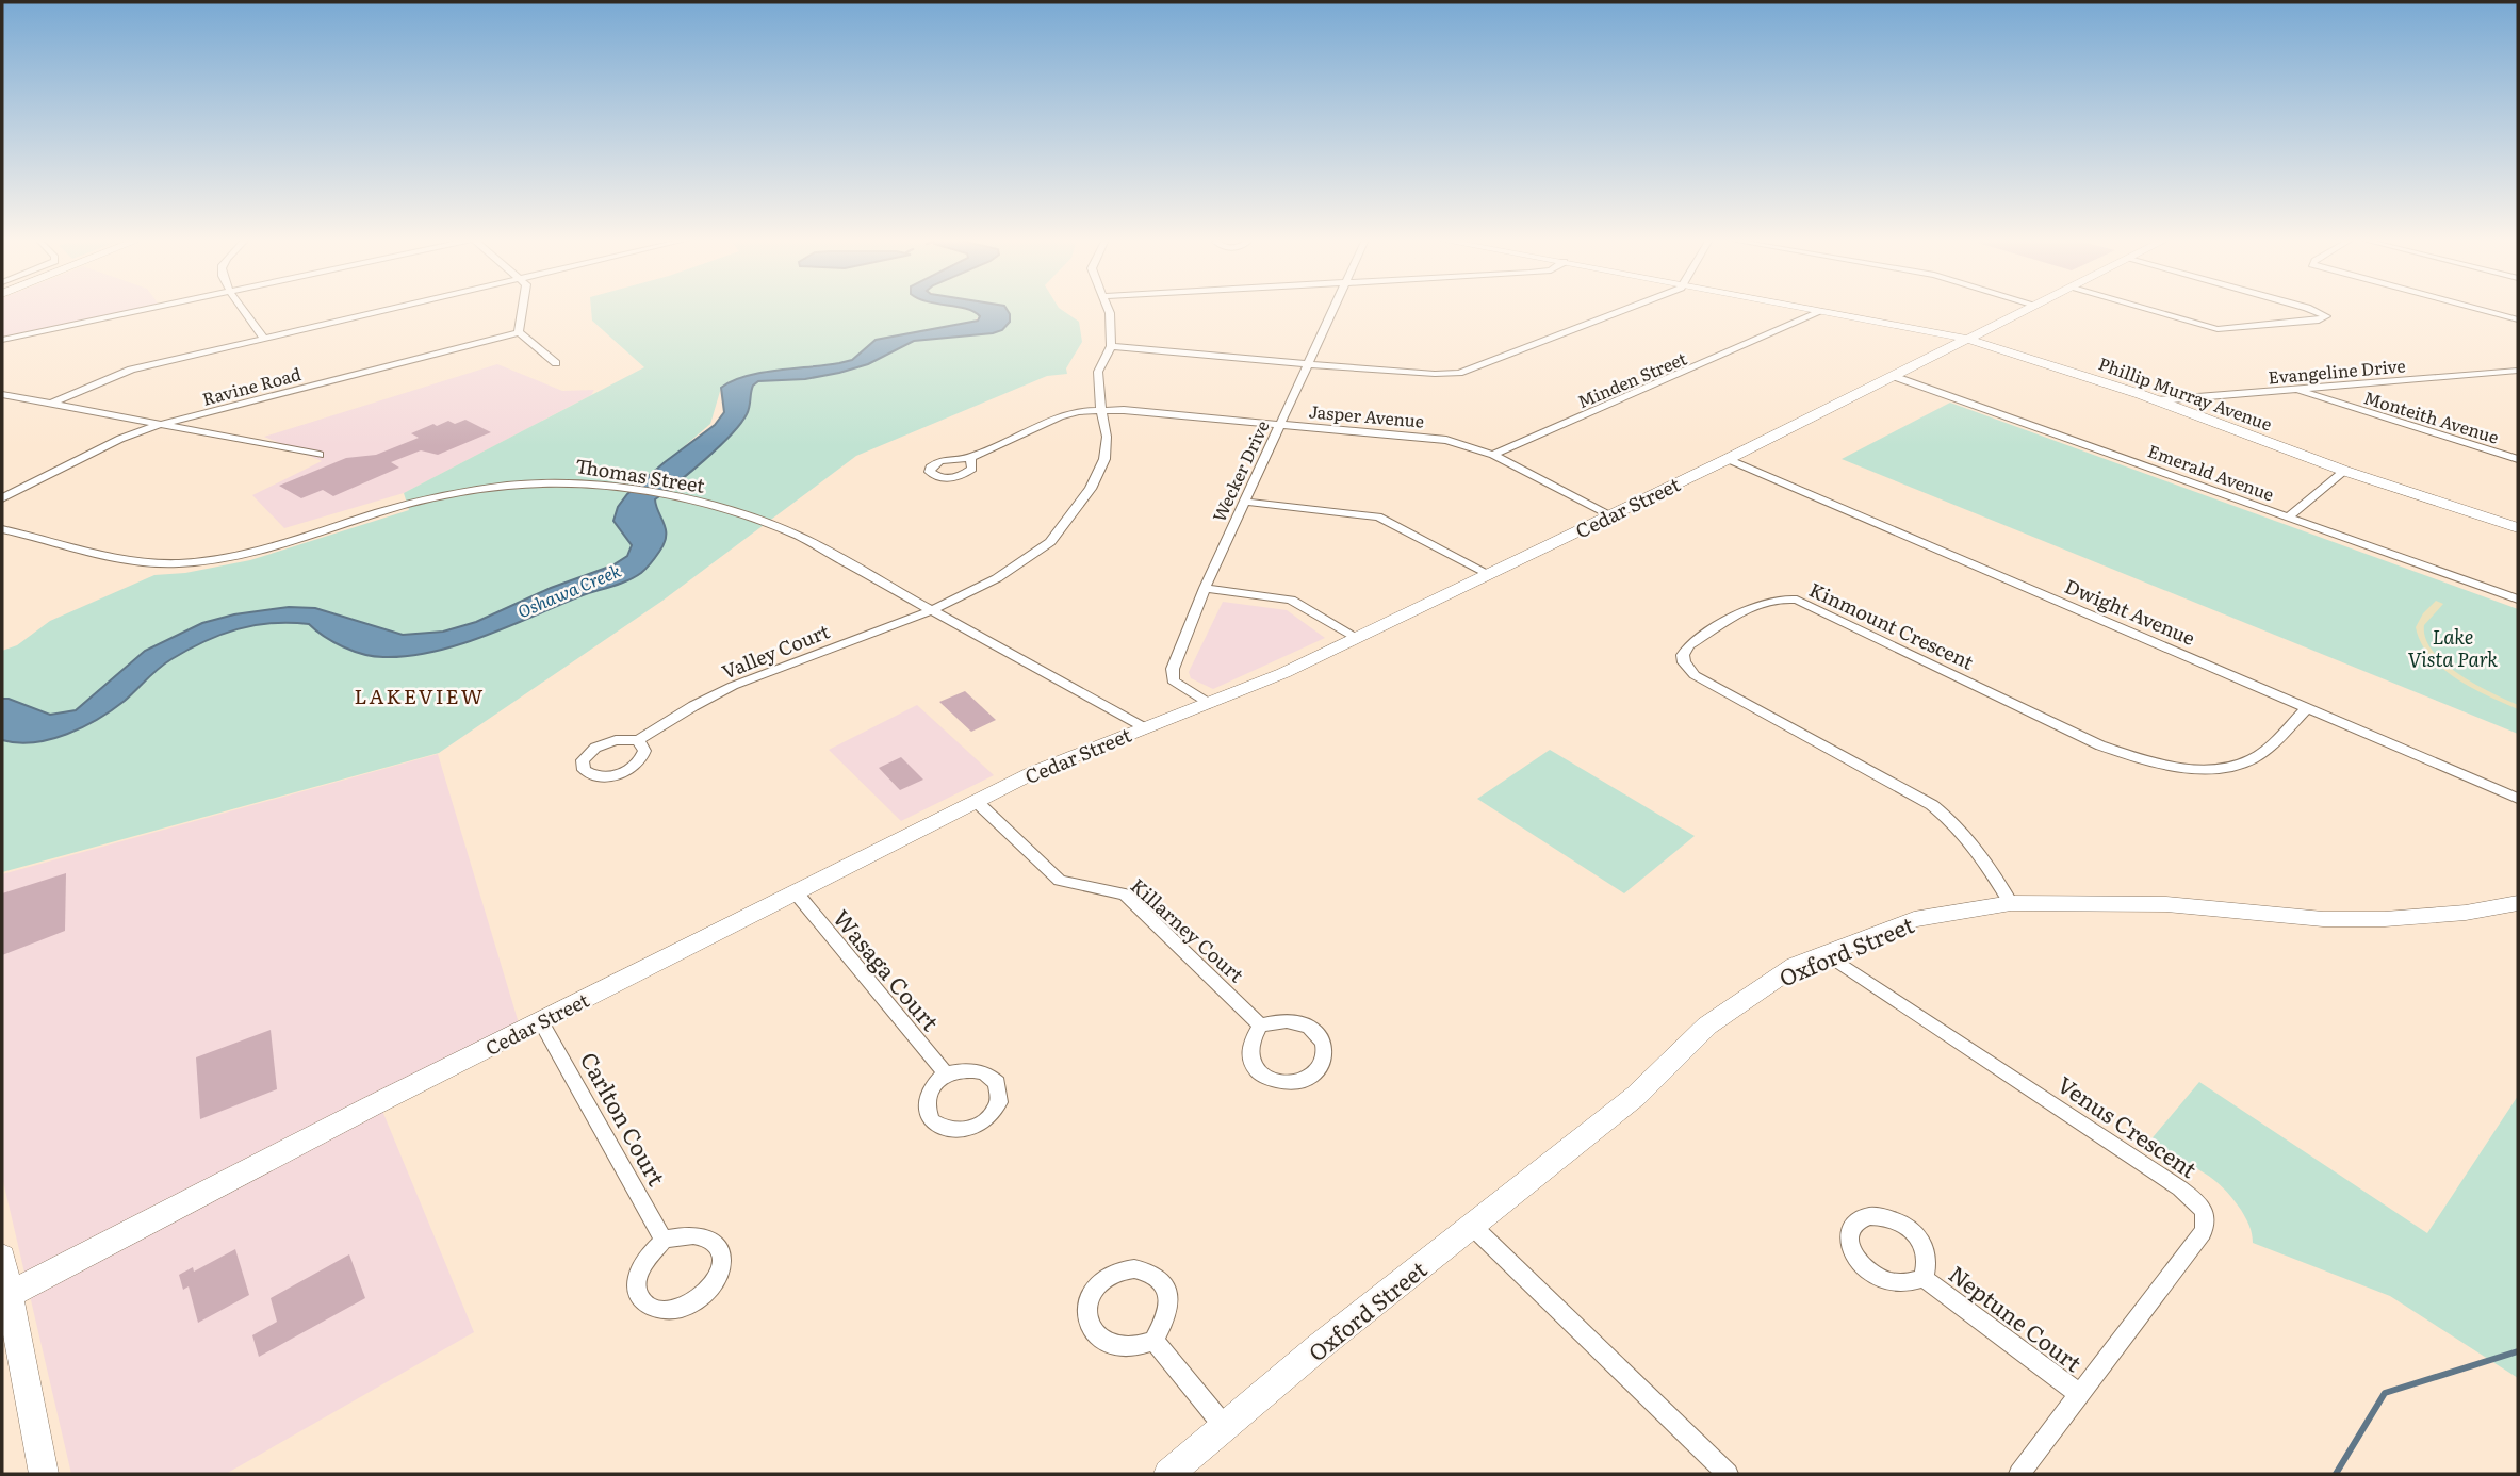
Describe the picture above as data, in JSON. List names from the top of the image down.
{
  "streets": {
    "street": [
      "Evangeline Drive",
      "Minden Street",
      "Ravine Road",
      "Phillip Murray Avenue",
      "Jasper Avenue",
      "Monteith Avenue",
      "Wecker Drive",
      "Emerald Avenue",
      "Thomas Street",
      "Cedar Street",
      "Dwight Avenue",
      "Kinmount Crescent",
      "Valley Court",
      "Killarney Court",
      "Oxford Street",
      "Wasaga Court",
      "Carlton Court",
      "Venus Crescent",
      "Neptune Court"
    ]
  },
  "crossings": [
    ["Evangeline Drive", "Phillip Murray Avenue"],
    ["Evangeline Drive", "Monteith Avenue"],
    ["Minden Street", "Phillip Murray Avenue"],
    ["Minden Street", "Jasper Avenue"],
    ["Phillip Murray Avenue", "Cedar Street"],
    ["Jasper Avenue", "Wecker Drive"],
    ["Jasper Avenue", "Cedar Street"],
    ["Jasper Avenue", "Valley Court"],
    ["Wecker Drive", "Cedar Street"],
    ["Emerald Avenue", "Cedar Street"],
    ["Thomas Street", "Cedar Street"],
    ["Thomas Street", "Valley Court"],
    ["Cedar Street", "Dwight Avenue"],
    ["Cedar Street", "Killarney Court"],
    ["Cedar Street", "Wasaga Court"],
    ["Cedar Street", "Carlton Court"],
    ["Dwight Avenue", "Kinmount Crescent"],
    ["Kinmount Crescent", "Oxford Street"],
    ["Oxford Street", "Venus Crescent"],
    ["Venus Crescent", "Neptune Court"]
  ],
  "districts": ["LAKEVIEW"],
  "water": ["Oshawa Creek"],
  "parks": ["Lake Vista Park"]
}
